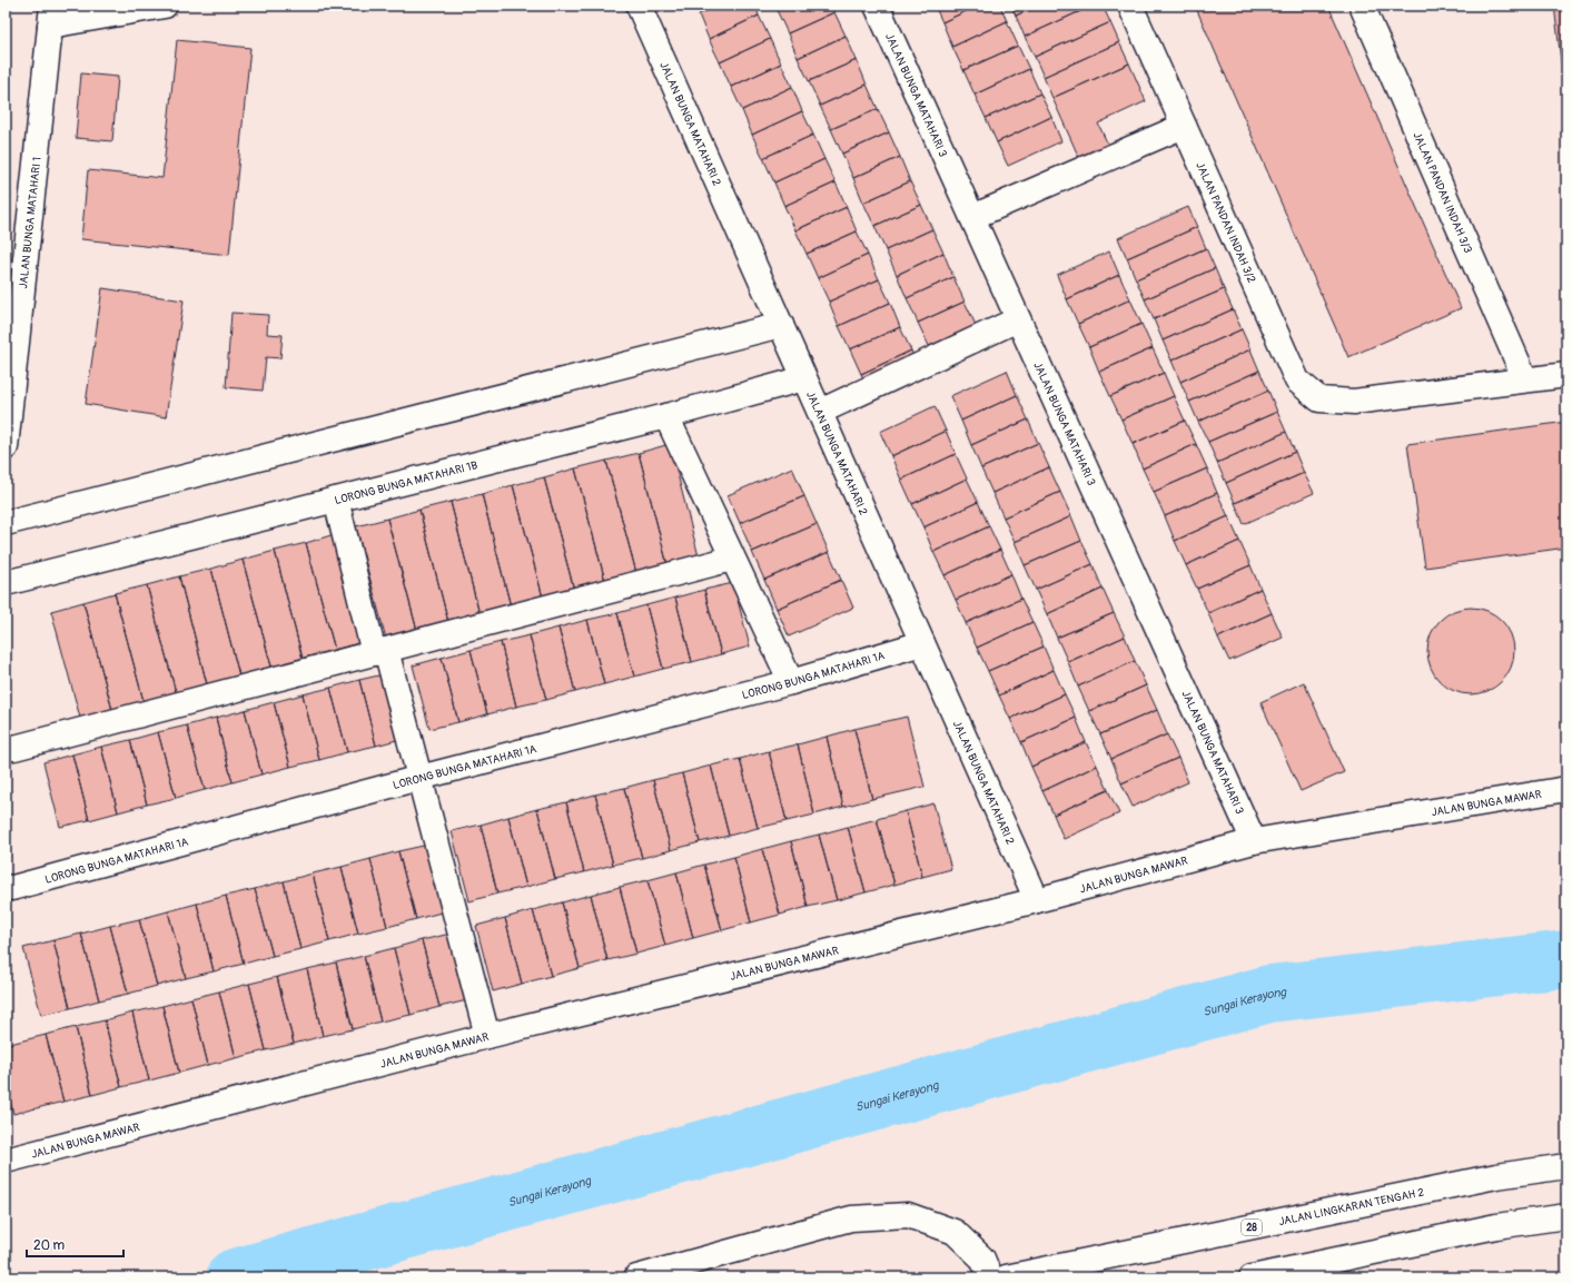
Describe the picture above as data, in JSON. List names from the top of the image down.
{
  "streets": {
    "main road": [
      "JALAN BUNGA MATAHARI 3",
      "JALAN BUNGA MATAHARI 2",
      "JALAN PANDAN INDAH 3/3",
      "JALAN PANDAN INDAH 3/2",
      "JALAN BUNGA MATAHARI 1",
      "LORONG BUNGA MATAHARI 1B",
      "LORONG BUNGA MATAHARI 1A",
      "JALAN BUNGA MAWAR",
      "JALAN LINGKARAN TENGAH 2",
      "28"
    ]
  },
  "crossings": [
    ["JALAN BUNGA MATAHARI 3", "JALAN BUNGA MAWAR"],
    ["JALAN BUNGA MATAHARI 2", "LORONG BUNGA MATAHARI 1B"],
    ["JALAN BUNGA MATAHARI 2", "LORONG BUNGA MATAHARI 1A"],
    ["JALAN BUNGA MATAHARI 2", "JALAN BUNGA MAWAR"],
    ["JALAN PANDAN INDAH 3/3", "JALAN PANDAN INDAH 3/2"]
  ],
  "water": ["Sungai Kerayong"],
  "scale_bar": "20 m"
}
